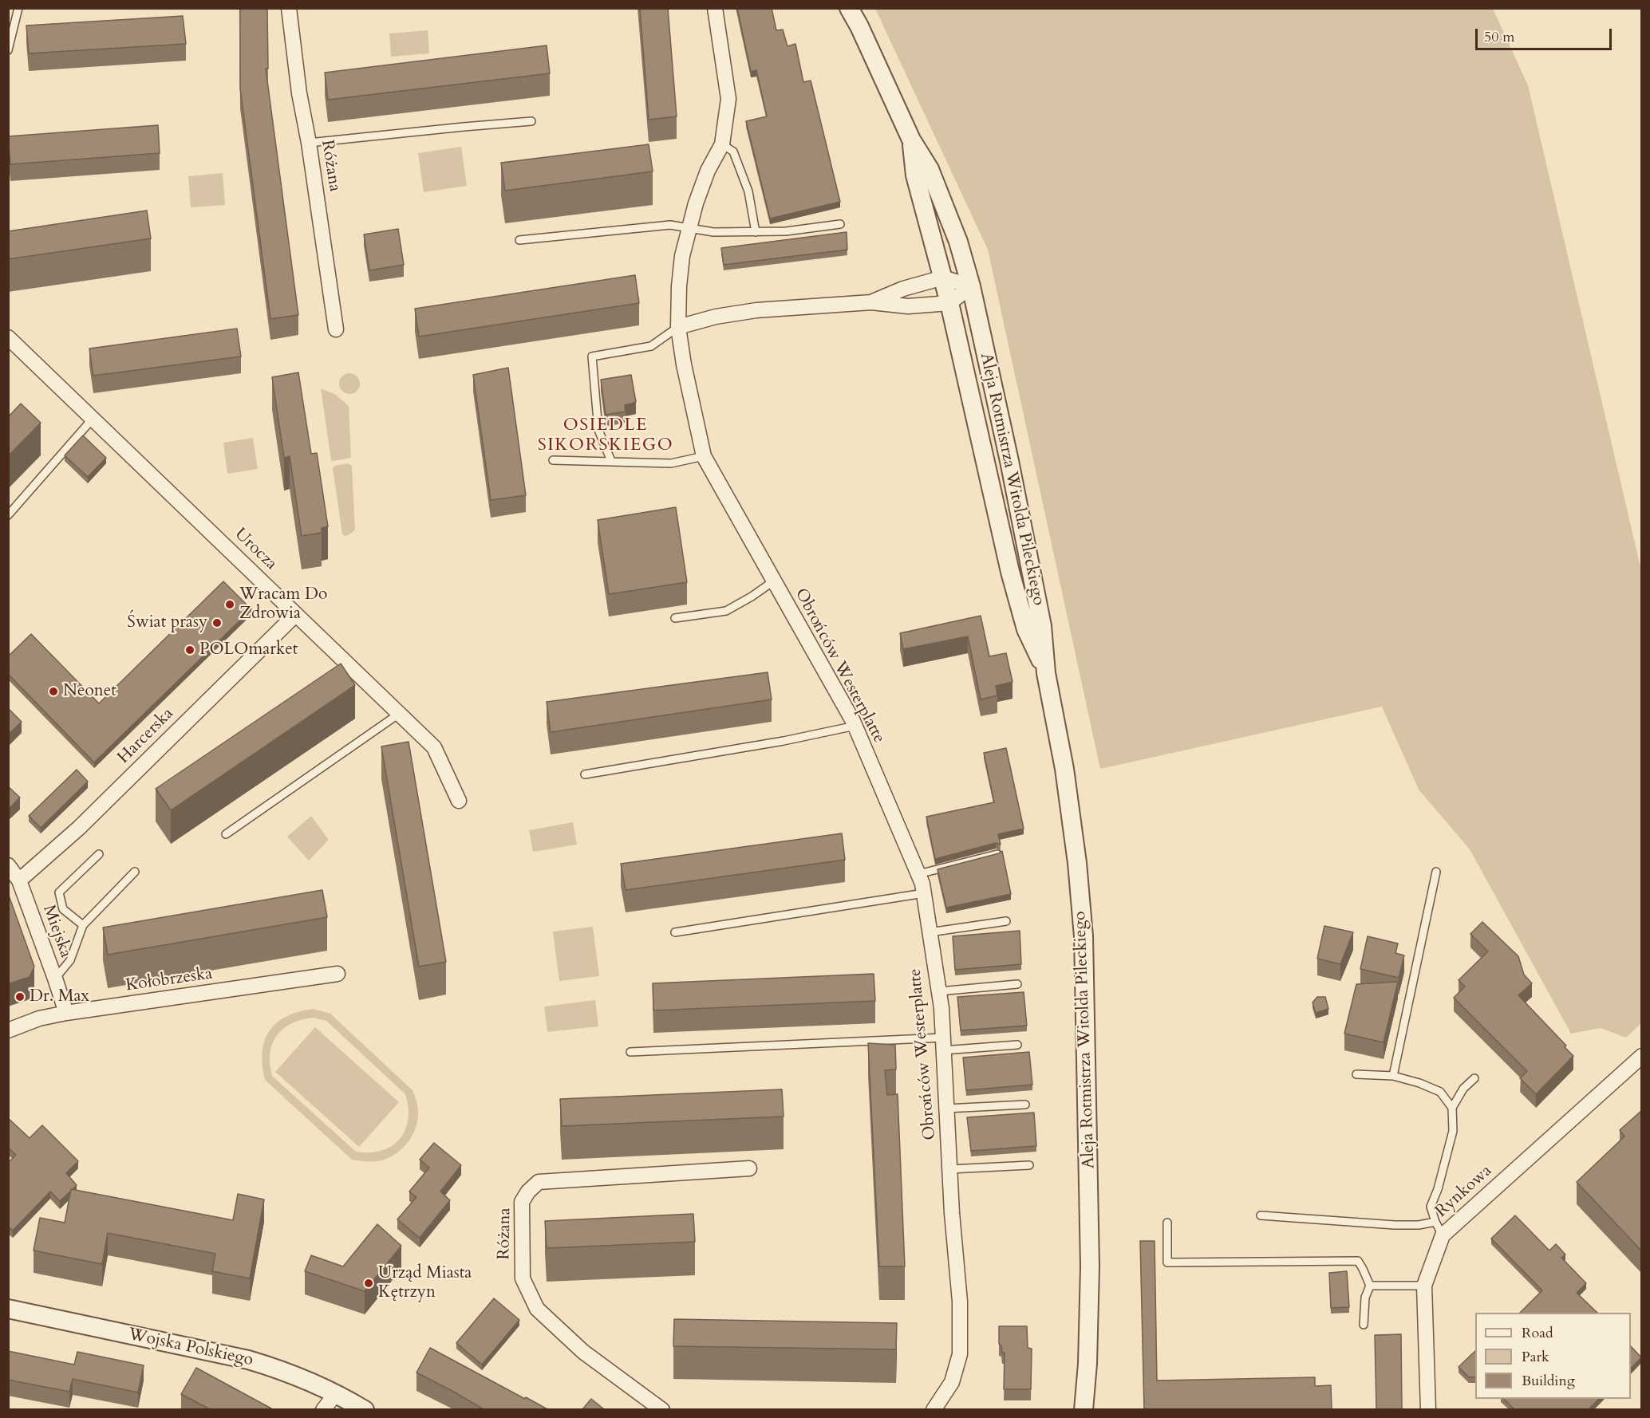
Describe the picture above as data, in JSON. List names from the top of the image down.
{
  "streets": {
    "street": [
      "Różana",
      "Aleja Rotmistrza Witolda Pileckiego",
      "Urocza",
      "Obrońców Westerplatte",
      "Harcerska",
      "Miejska",
      "Kołobrzeska",
      "Rynkowa",
      "Wojska Polskiego"
    ]
  },
  "crossings": [
    ["Urocza", "Harcerska"],
    ["Harcerska", "Miejska"],
    ["Miejska", "Kołobrzeska"]
  ],
  "districts": ["OSIEDLE SIKORSKIEGO"],
  "places": [
    "Wracam Do Zdrowia",
    "Świat prasy",
    "POLOmarket",
    "Neonet",
    "Dr. Max",
    "Urząd Miasta Kętrzyn"
  ],
  "legend": ["Road", "Park", "Building"],
  "scale_bar": "50 m"
}
